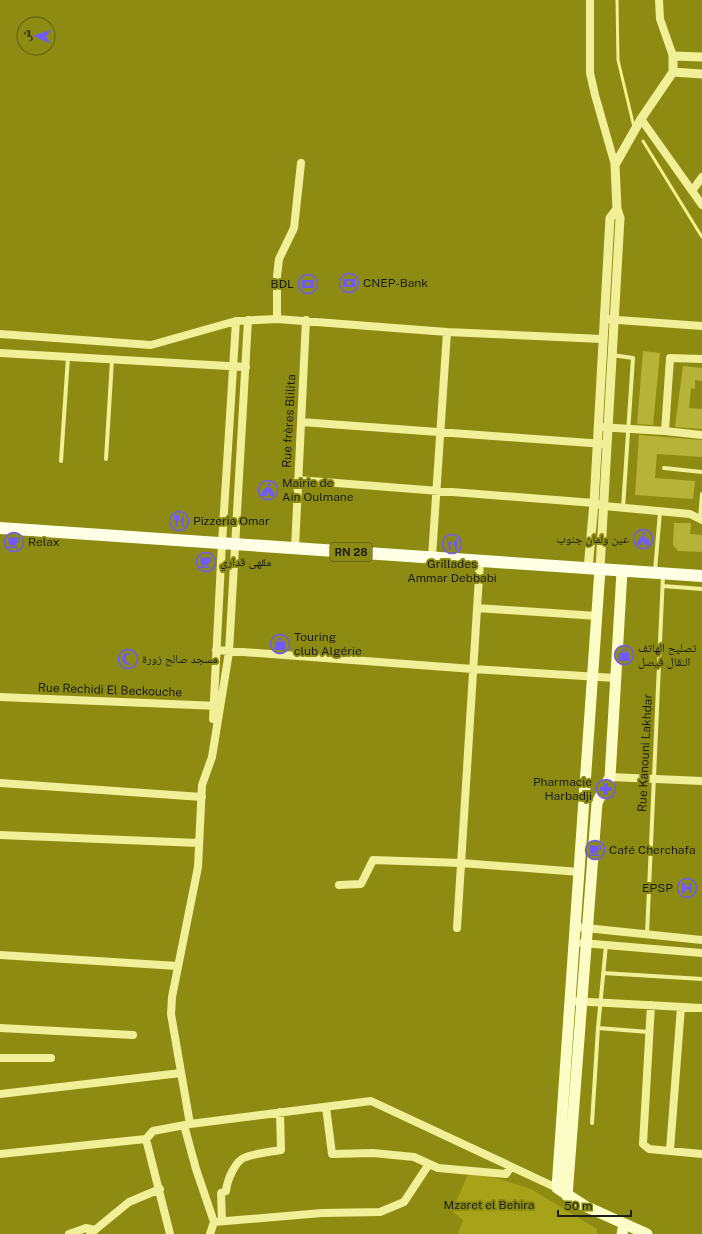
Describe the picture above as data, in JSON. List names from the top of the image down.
{
  "streets": {
    "main road": ["RN 28"],
    "street": ["Rue frères Blilita", "Rue Rechidi El Beckouche"],
    "lane": ["Rue Kanouni Lakhdar"]
  },
  "crossings": [
    ["Rue frères Blilita", "RN 28"],
    ["RN 28", "Rue Kanouni Lakhdar"]
  ],
  "parks": ["Mzaret el Behira"],
  "places": {
    "bank": ["CNEP-Bank", "BDL"],
    "public building": ["Mairie de Ain Oulmane", "عين ولمان جنوب"],
    "restaurant": ["Pizzeria Omar", "Grillades Ammar Debbabi"],
    "cafe": ["Relax", "مقهى قداري", "Café Cherchafa"],
    "shop": ["Touring club Algérie", "تصليح الهاتف النقال فيصل"],
    "mosque": ["مسجد صالح زورة"],
    "pharmacy": ["Pharmacie Harbadji"],
    "hospital": ["EPSP"]
  },
  "scale_bar": "50 m",
  "north": "left"
}
